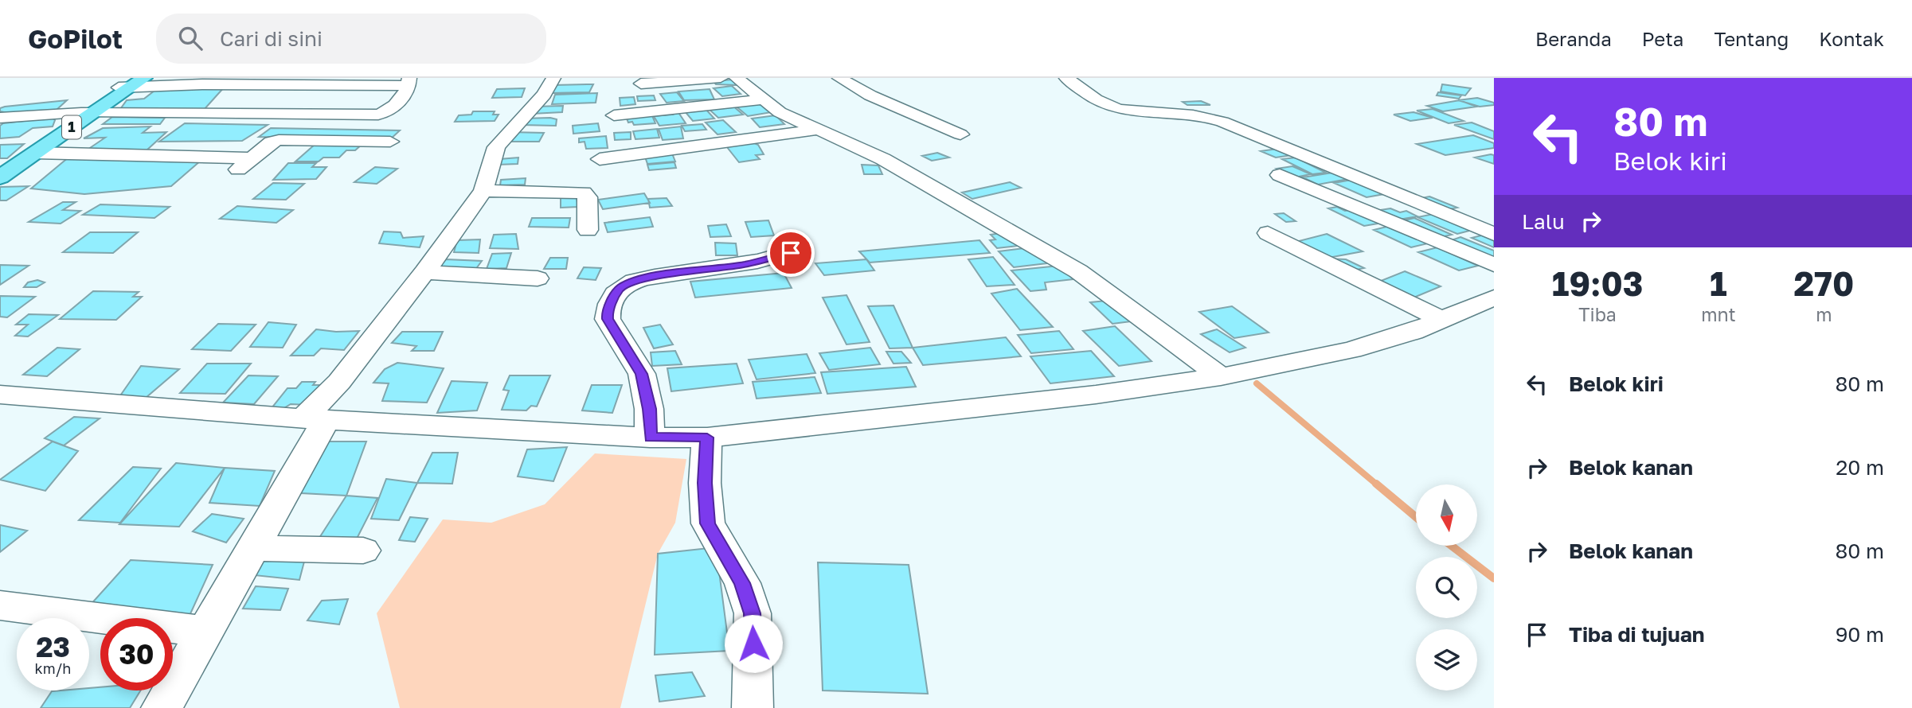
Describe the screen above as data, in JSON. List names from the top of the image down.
{
  "streets": {
    "main road": ["1"]
  },
  "north": "bottom",
  "page": {
    "header": "GoPilot",
    "search": "Cari di sini",
    "nav": [
      "Beranda",
      "Peta",
      "Tentang",
      "Kontak"
    ],
    "turn": ["80 m", "Belok kiri"],
    "then": "Lalu",
    "eta": [
      "19:03",
      "Tiba",
      "1",
      "mnt",
      "270",
      "m"
    ],
    "list": [
      {
        "name": "Belok kiri",
        "value": "80 m"
      },
      {
        "name": "Belok kanan",
        "value": "20 m"
      },
      {
        "name": "Belok kanan",
        "value": "80 m"
      },
      {
        "name": "Tiba di tujuan",
        "value": "90 m"
      }
    ],
    "speed": "23 km/h",
    "limit": "30"
  }
}
